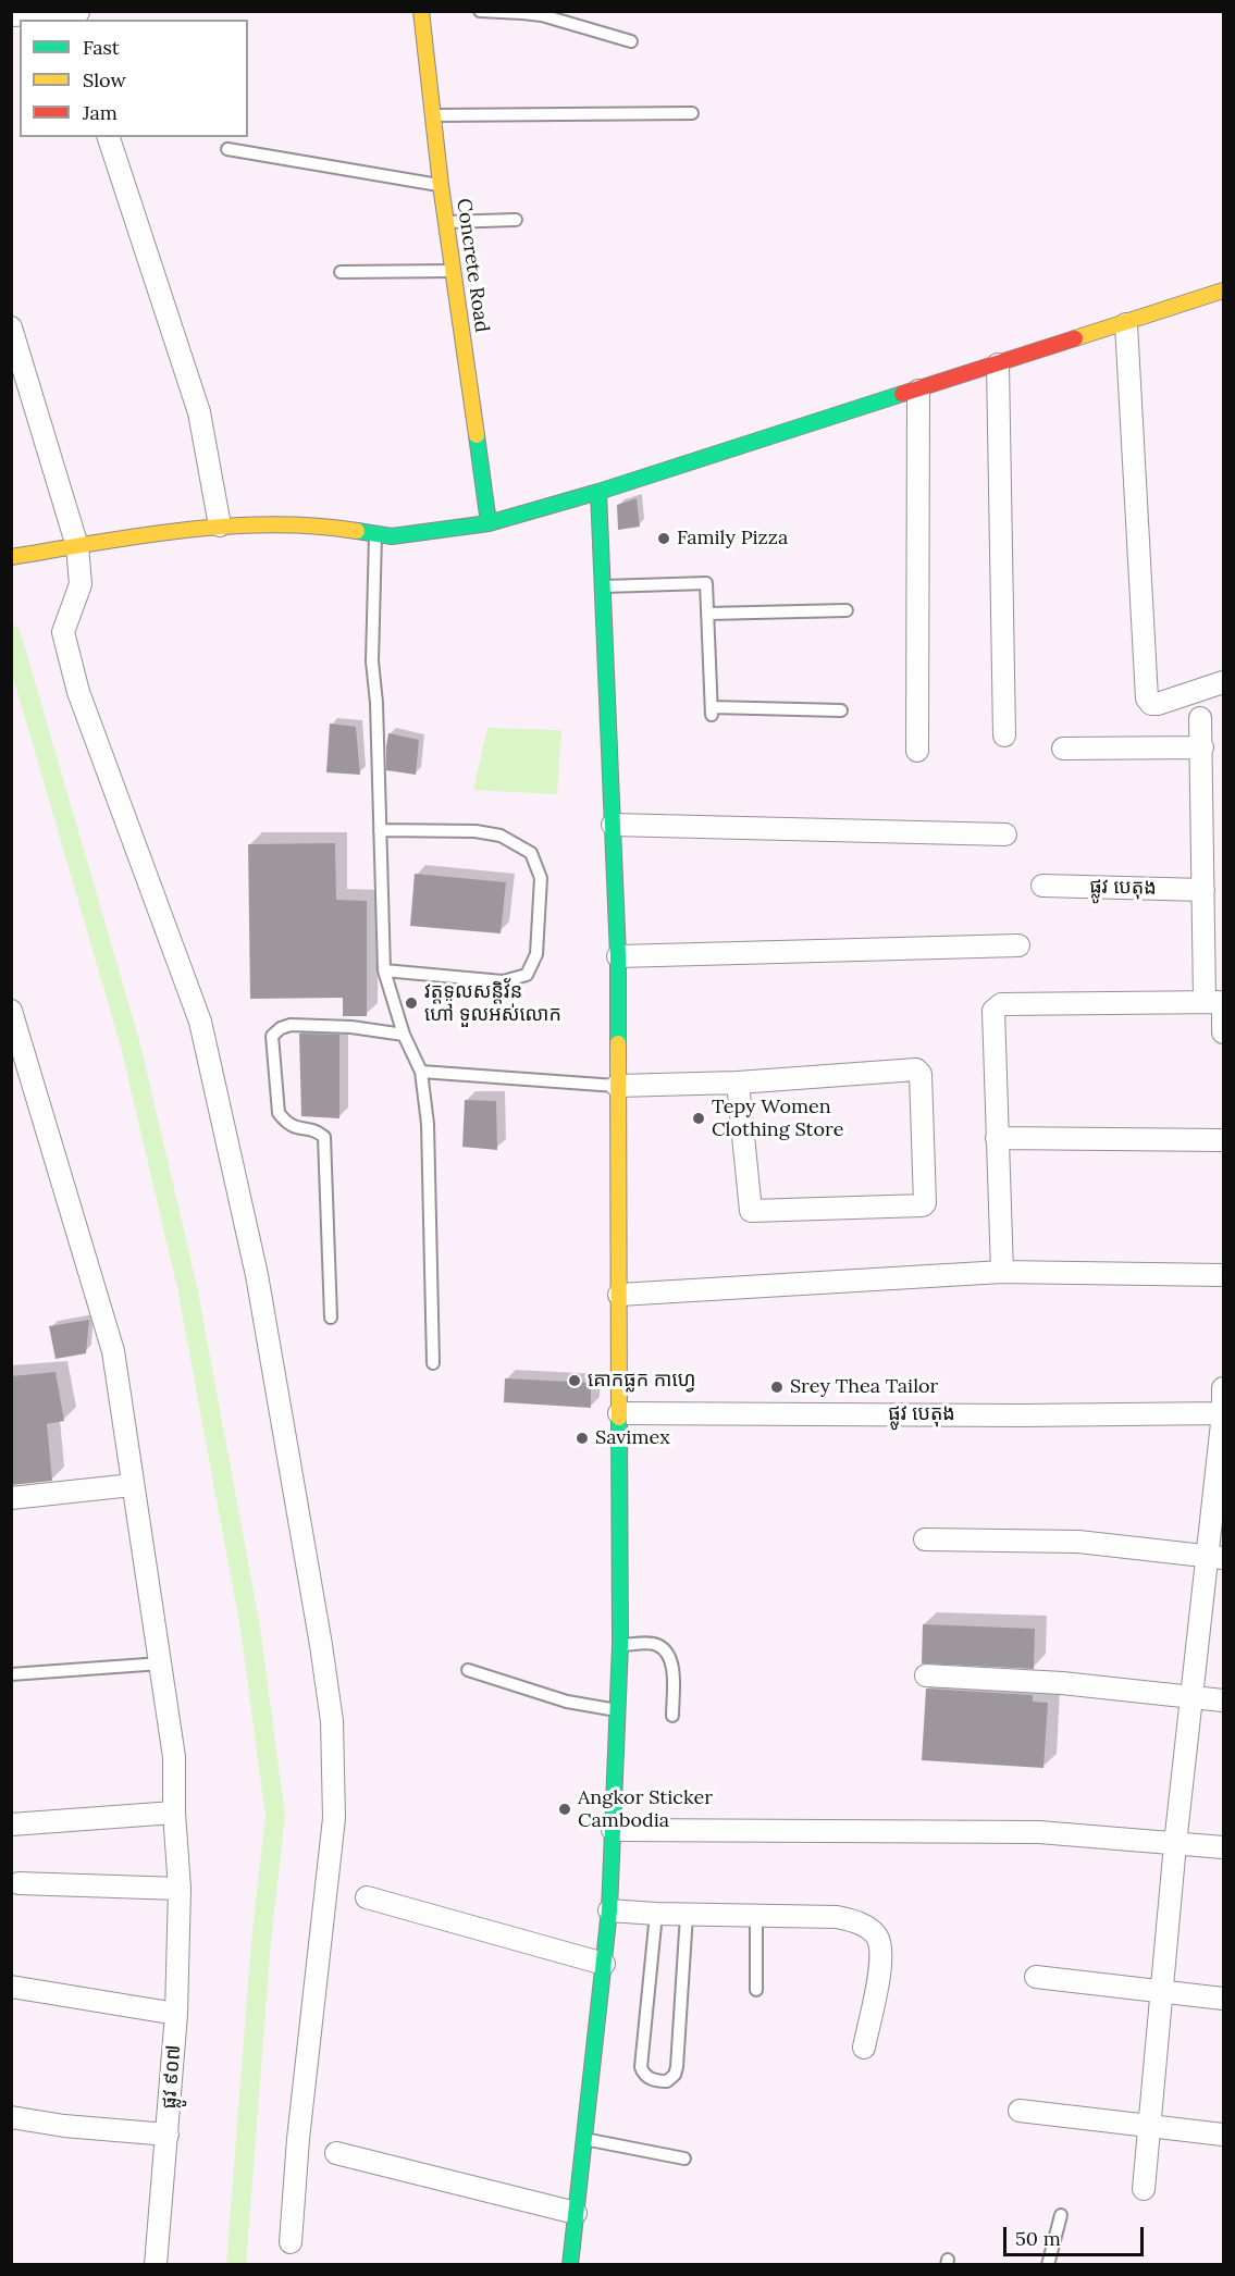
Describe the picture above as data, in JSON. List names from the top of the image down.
{
  "streets": {
    "street": ["Concrete Road", "ផ្លូវ បេតុង", "ផ្លូវ ៩០៧"]
  },
  "places": [
    "Family Pizza",
    "វត្តទូលសន្តិវ័ន ហៅ ទួលអស់លោក",
    "Tepy Women Clothing Store",
    "គោកធ្លក កាហ្វេ",
    "Srey Thea Tailor",
    "Savimex",
    "Angkor Sticker Cambodia"
  ],
  "legend": ["Fast", "Slow", "Jam"],
  "scale_bar": "50 m"
}
